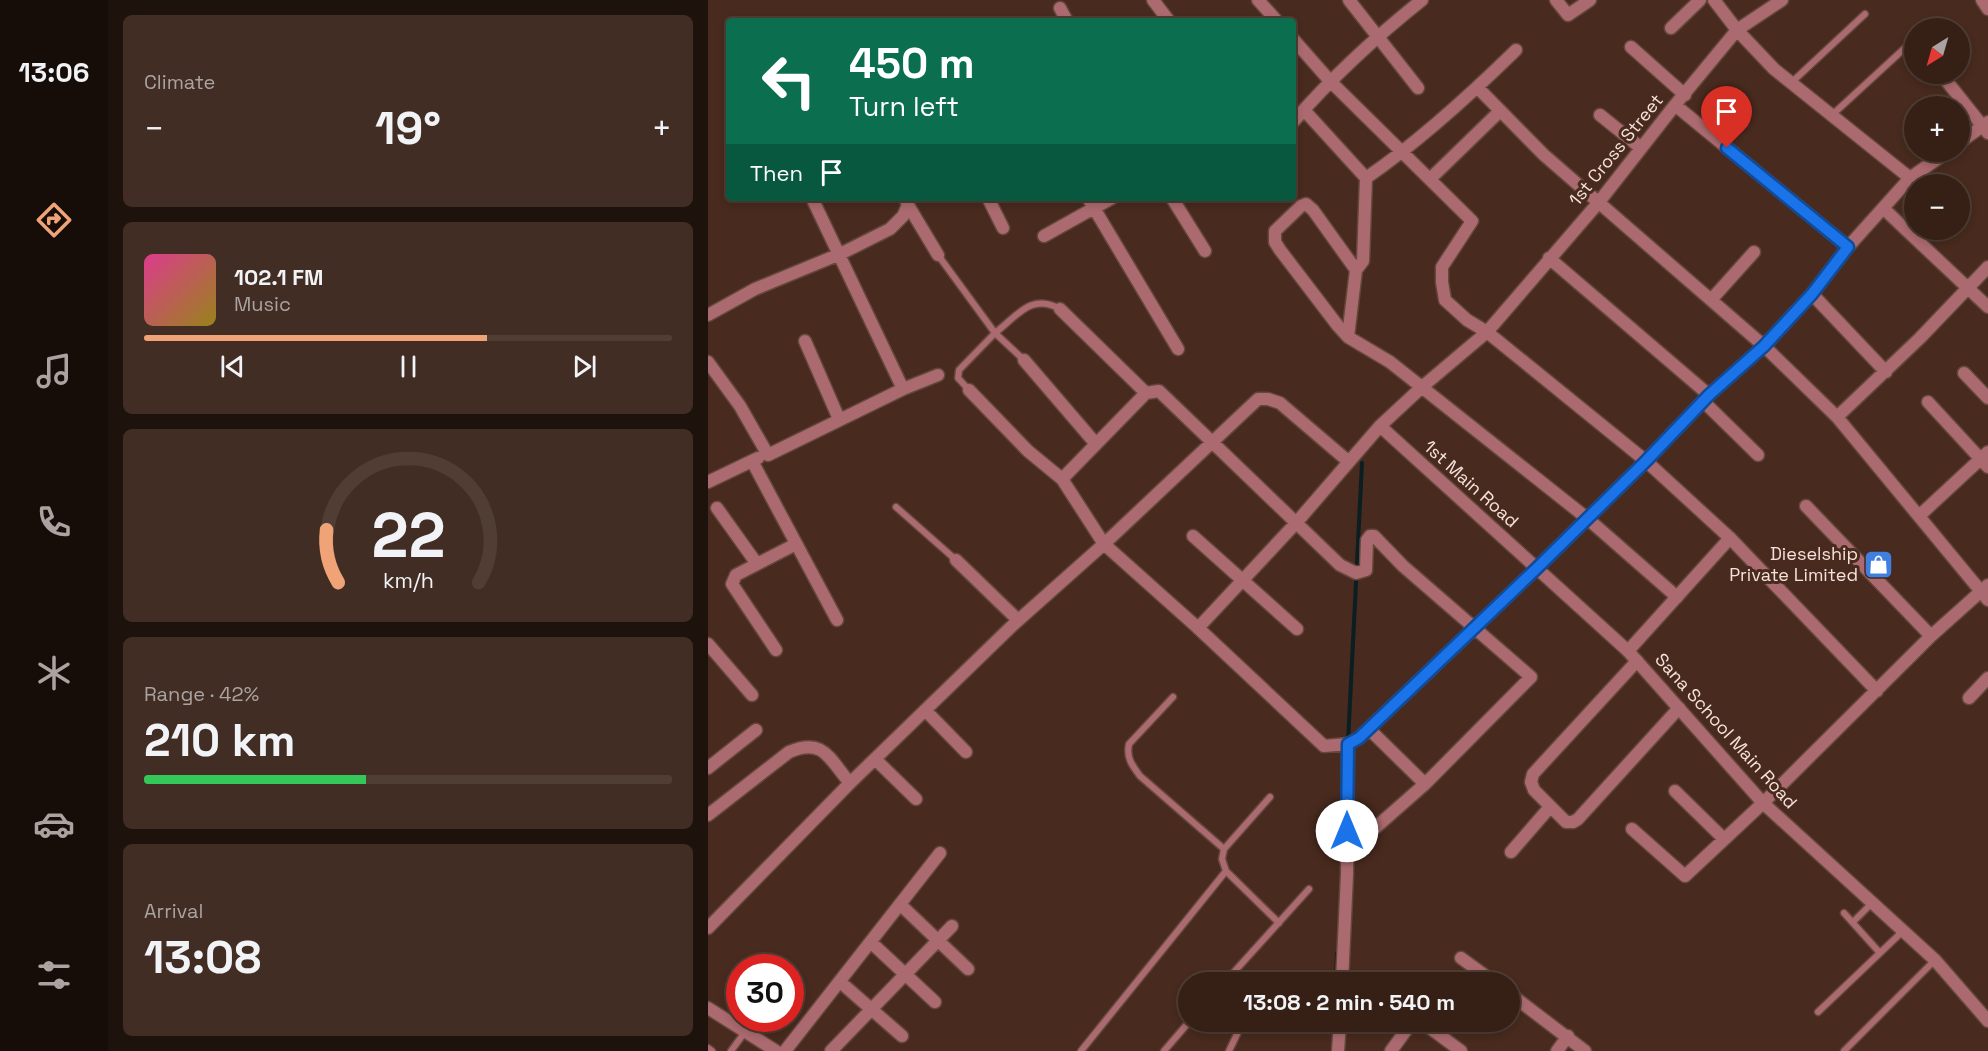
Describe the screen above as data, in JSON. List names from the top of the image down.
{
  "streets": {
    "street": ["1st Cross Street", "1st Main Road", "Sana School Main Road"]
  },
  "crossings": [
    ["1st Cross Street", "1st Main Road"],
    ["1st Main Road", "Sana School Main Road"]
  ],
  "places": {
    "shop": ["Dieselship Private Limited"]
  },
  "north": "bottom left",
  "page": {
    "tabs": "13:06",
    "tile": [
      "Climate",
      ["Range · 42%", "210 km"],
      ["Arrival", "13:08"]
    ],
    "map_buttons": ["+", "−"],
    "turn": ["450 m", "Turn left"],
    "heat": ["−", "19°", "+"],
    "then": "Then",
    "song": ["102.1 FM", "Music"],
    "limit": "30",
    "trip": "13:08 · 2 min · 540 m",
    "gauge": ["22", "km/h"]
  }
}
